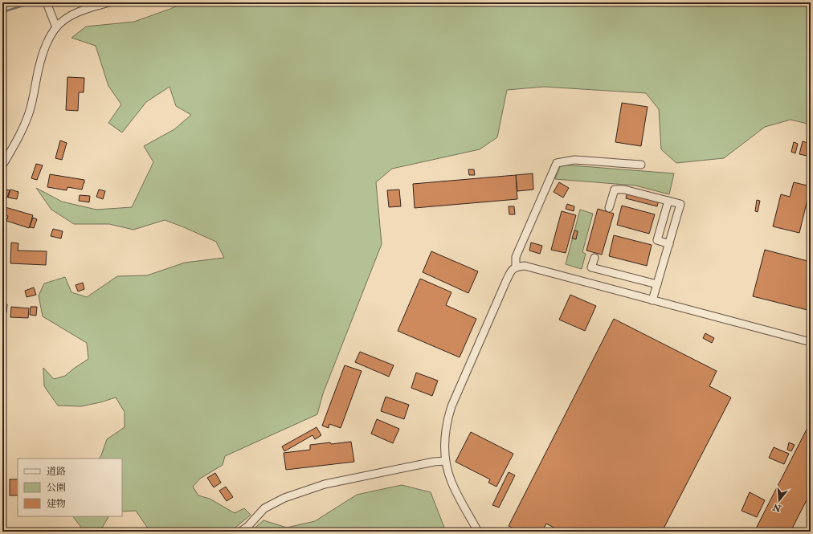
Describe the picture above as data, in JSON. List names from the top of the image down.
{
  "legend": ["道路", "公園", "建物"],
  "north": "bottom"
}
